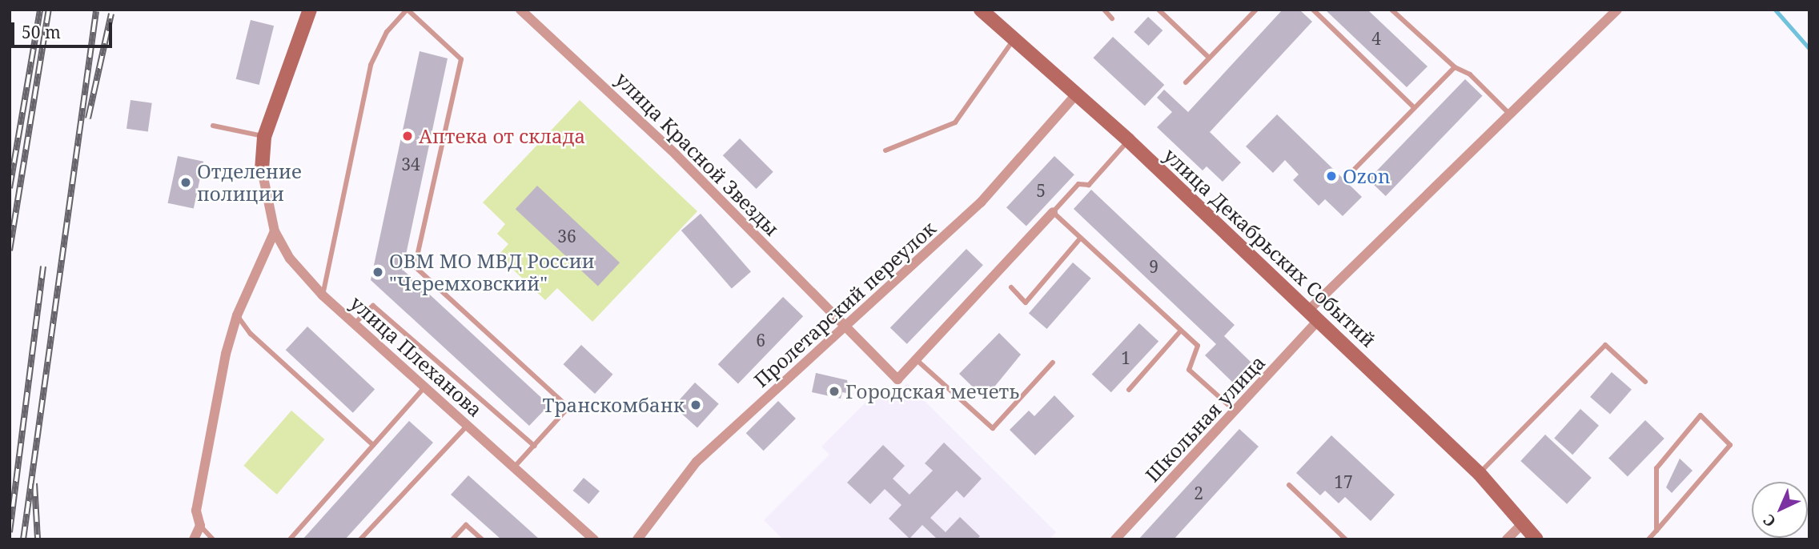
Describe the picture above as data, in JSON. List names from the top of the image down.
{
  "streets": {
    "street": [
      "улица Красной Звезды",
      "улица Декабрьских Событий",
      "Пролетарский переулок",
      "улица Плеханова",
      "Школьная улица"
    ]
  },
  "crossings": [
    ["улица Красной Звезды", "Пролетарский переулок"],
    ["улица Декабрьских Событий", "Пролетарский переулок"],
    ["улица Декабрьских Событий", "Школьная улица"]
  ],
  "places": [
    "Аптека от склада",
    "Ozon",
    "Отделение полиции",
    "ОВМ МО МВД России \"Черемховский\"",
    "Городская мечеть",
    "Транскомбанк"
  ],
  "house_numbers": [
    "4",
    "34",
    "5",
    "36",
    "9",
    "6",
    "1",
    "17",
    "2"
  ],
  "scale_bar": "50 m",
  "north": "bottom left"
}
